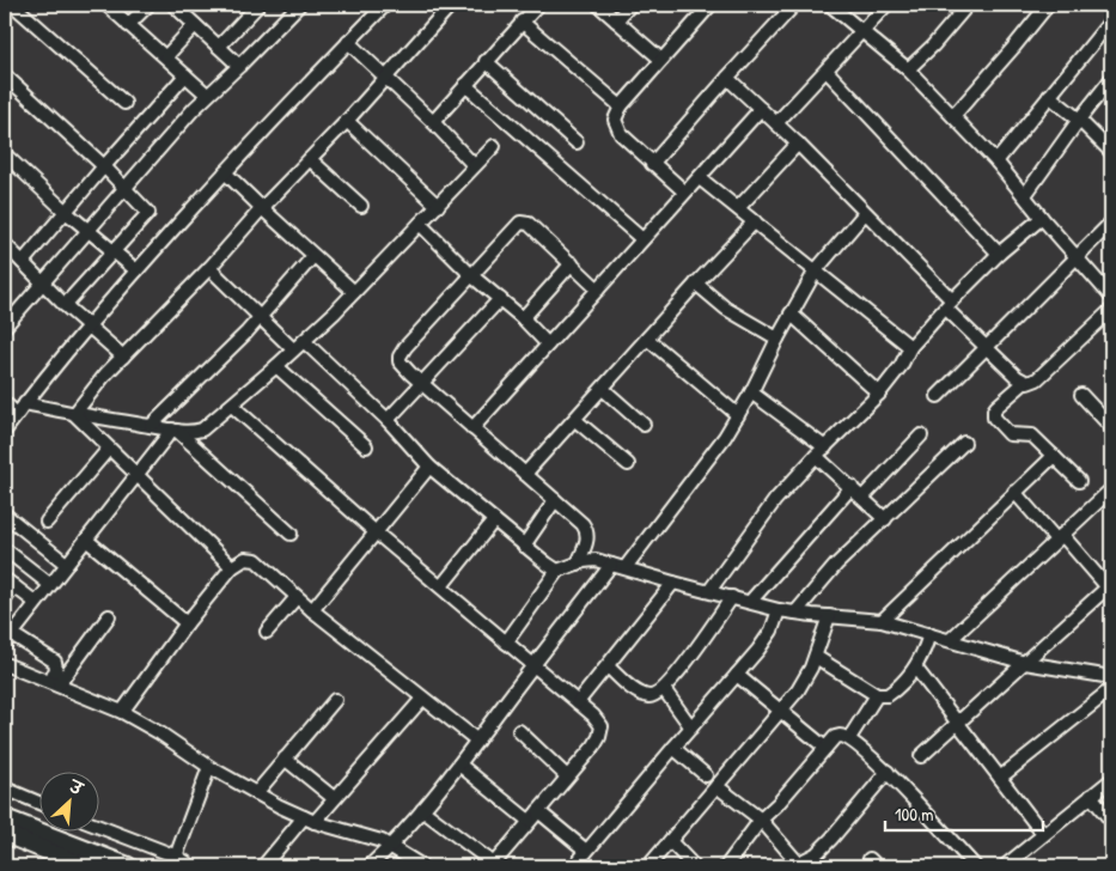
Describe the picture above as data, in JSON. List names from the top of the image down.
{
  "scale_bar": "100 m",
  "north": "top right"
}
